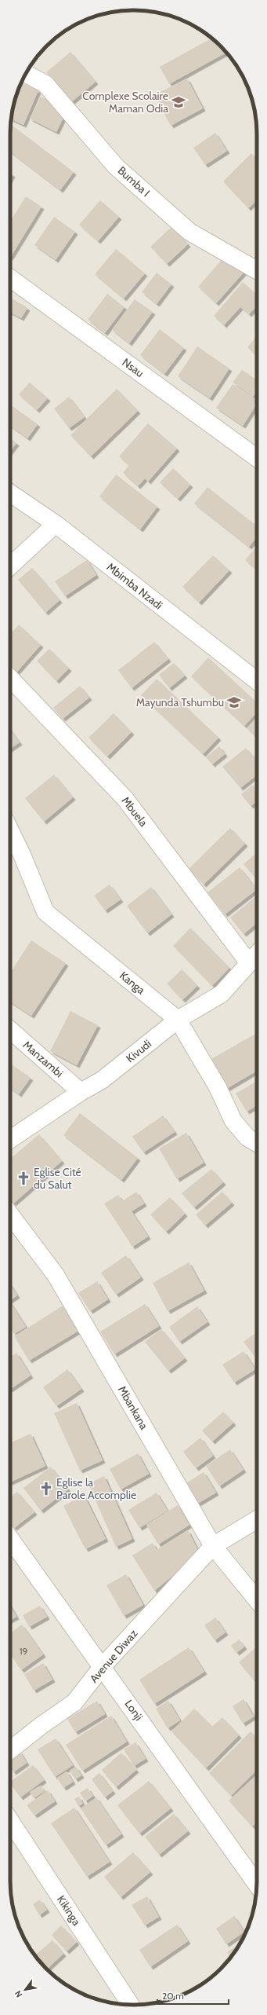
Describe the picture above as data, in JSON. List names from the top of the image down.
{
  "streets": {
    "street": [
      "Bumba I",
      "Nsau",
      "Mbimba Nzadi",
      "Mbuela",
      "Kanga",
      "Kivudi",
      "Manzambi",
      "Mbankana",
      "Avenue Diwaz",
      "Lonji",
      "Kikinga"
    ]
  },
  "crossings": [
    ["Mbuela", "Kivudi"],
    ["Kanga", "Kivudi"],
    ["Kivudi", "Manzambi"],
    ["Mbankana", "Avenue Diwaz"],
    ["Avenue Diwaz", "Lonji"]
  ],
  "places": {
    "school or university": ["Complexe Scolaire Maman Odia", "Mayunda Tshumbu"],
    "church": ["Eglise Cité du Salut", "Eglise la Parole Accomplie"]
  },
  "house_numbers": ["19"],
  "scale_bar": "20 m",
  "north": "bottom left"
}
